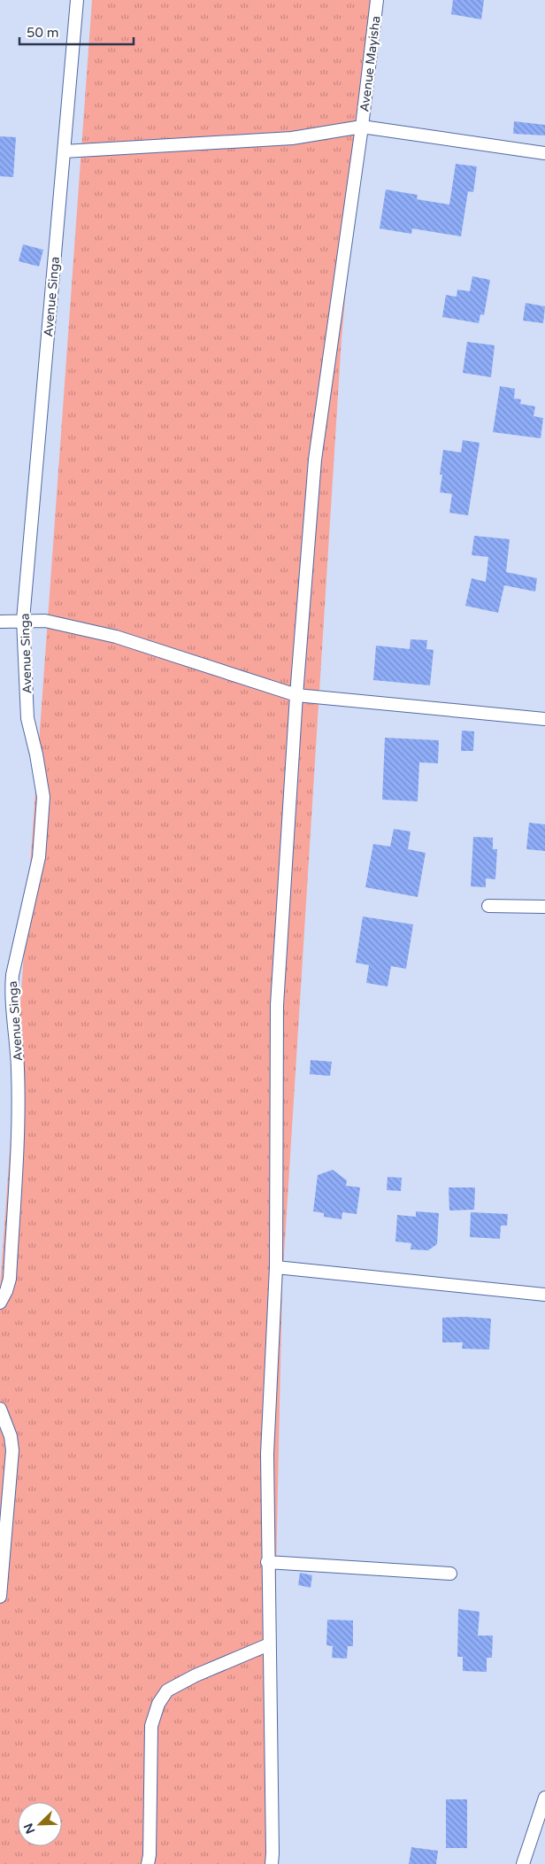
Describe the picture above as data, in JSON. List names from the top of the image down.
{
  "streets": {
    "street": ["Avenue Mayisha", "Avenue Singa"]
  },
  "scale_bar": "50 m",
  "north": "bottom left"
}
